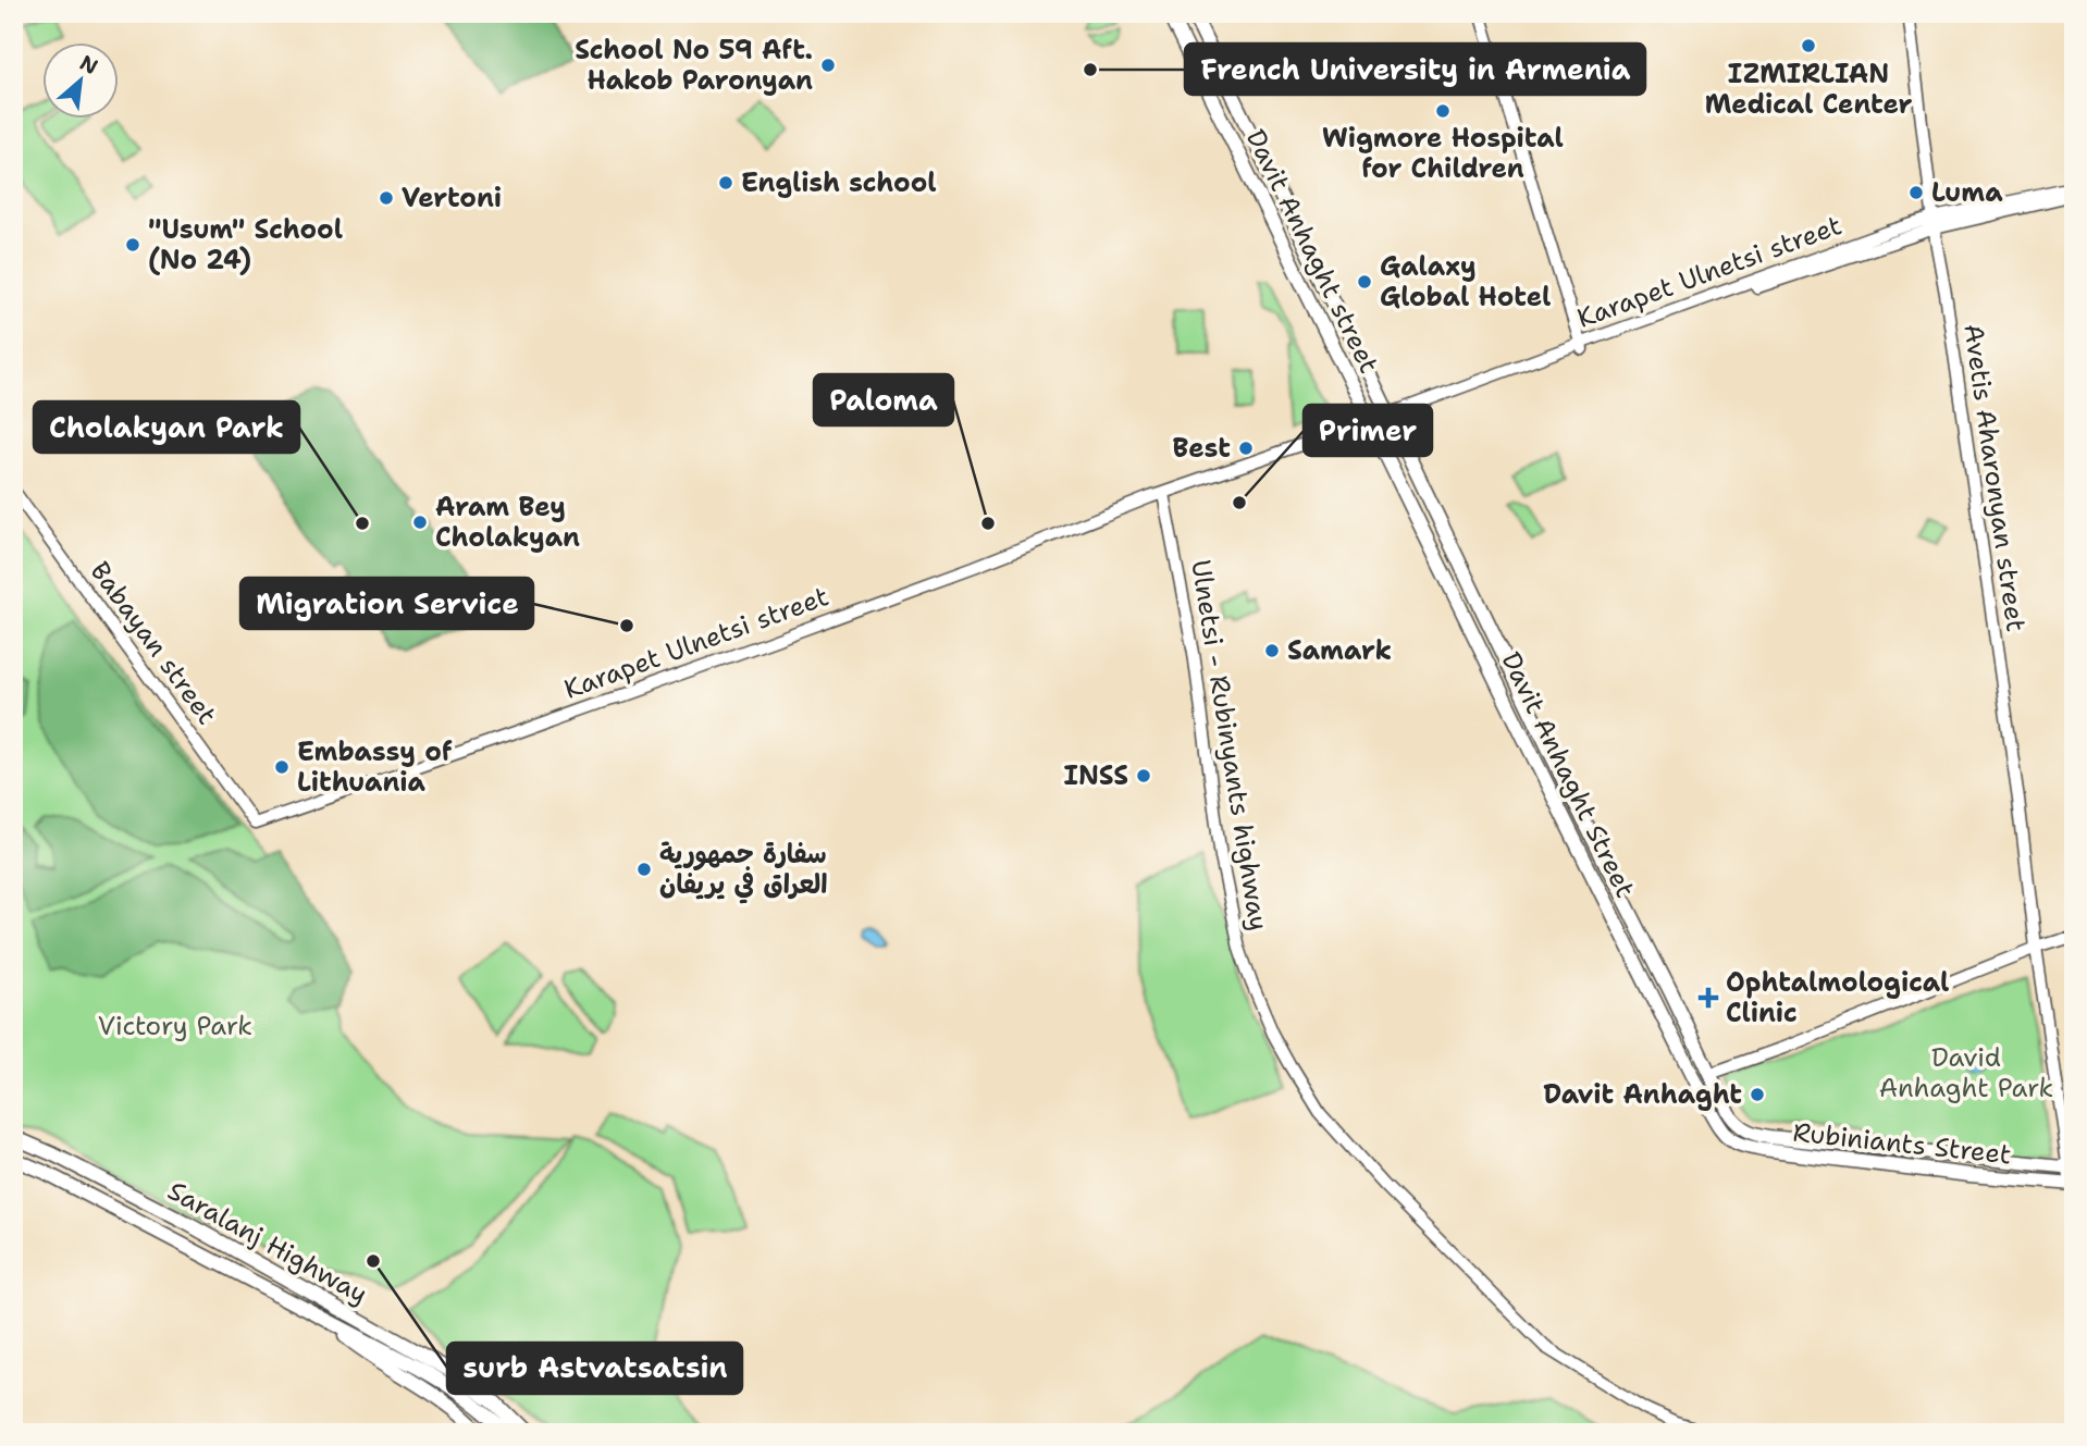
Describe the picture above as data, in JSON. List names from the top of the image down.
{
  "streets": {
    "main road": [
      "Davit Anhaght street",
      "Davit Anhaght Street",
      "Rubiniants Street",
      "Saralanj Highway"
    ],
    "street": [
      "Karapet Ulnetsi street",
      "Avetis Aharonyan street",
      "Babayan street",
      "Ulnetsi - Rubinyants highway"
    ]
  },
  "crossings": [
    ["Davit Anhaght street", "Karapet Ulnetsi street"],
    ["Davit Anhaght street", "Davit Anhaght Street"],
    ["Karapet Ulnetsi street", "Avetis Aharonyan street"],
    ["Karapet Ulnetsi street", "Babayan street"],
    ["Karapet Ulnetsi street", "Ulnetsi - Rubinyants highway"],
    ["Karapet Ulnetsi street", "Davit Anhaght Street"],
    ["Davit Anhaght Street", "Rubiniants Street"]
  ],
  "parks": ["Victory Park", "David Anhaght Park"],
  "places": {
    "other": [
      "IZMIRLIAN Medical Center",
      "School No 59 Aft. Hakob Paronyan",
      "French University in Armenia",
      "Wigmore Hospital for Children",
      "English school",
      "Luma",
      "Vertoni",
      "\"Usum\" School (No 24)",
      "Galaxy Global Hotel",
      "Best",
      "Primer",
      "Aram Bey Cholakyan",
      "Cholakyan Park",
      "Paloma",
      "Migration Service",
      "Samark",
      "Embassy of Lithuania",
      "INSS",
      "سفارة جمهورية العراق في يريفان",
      "Davit Anhaght",
      "surb Astvatsatsin"
    ],
    "health": ["Ophtalmological Clinic"]
  },
  "north": "top right"
}
